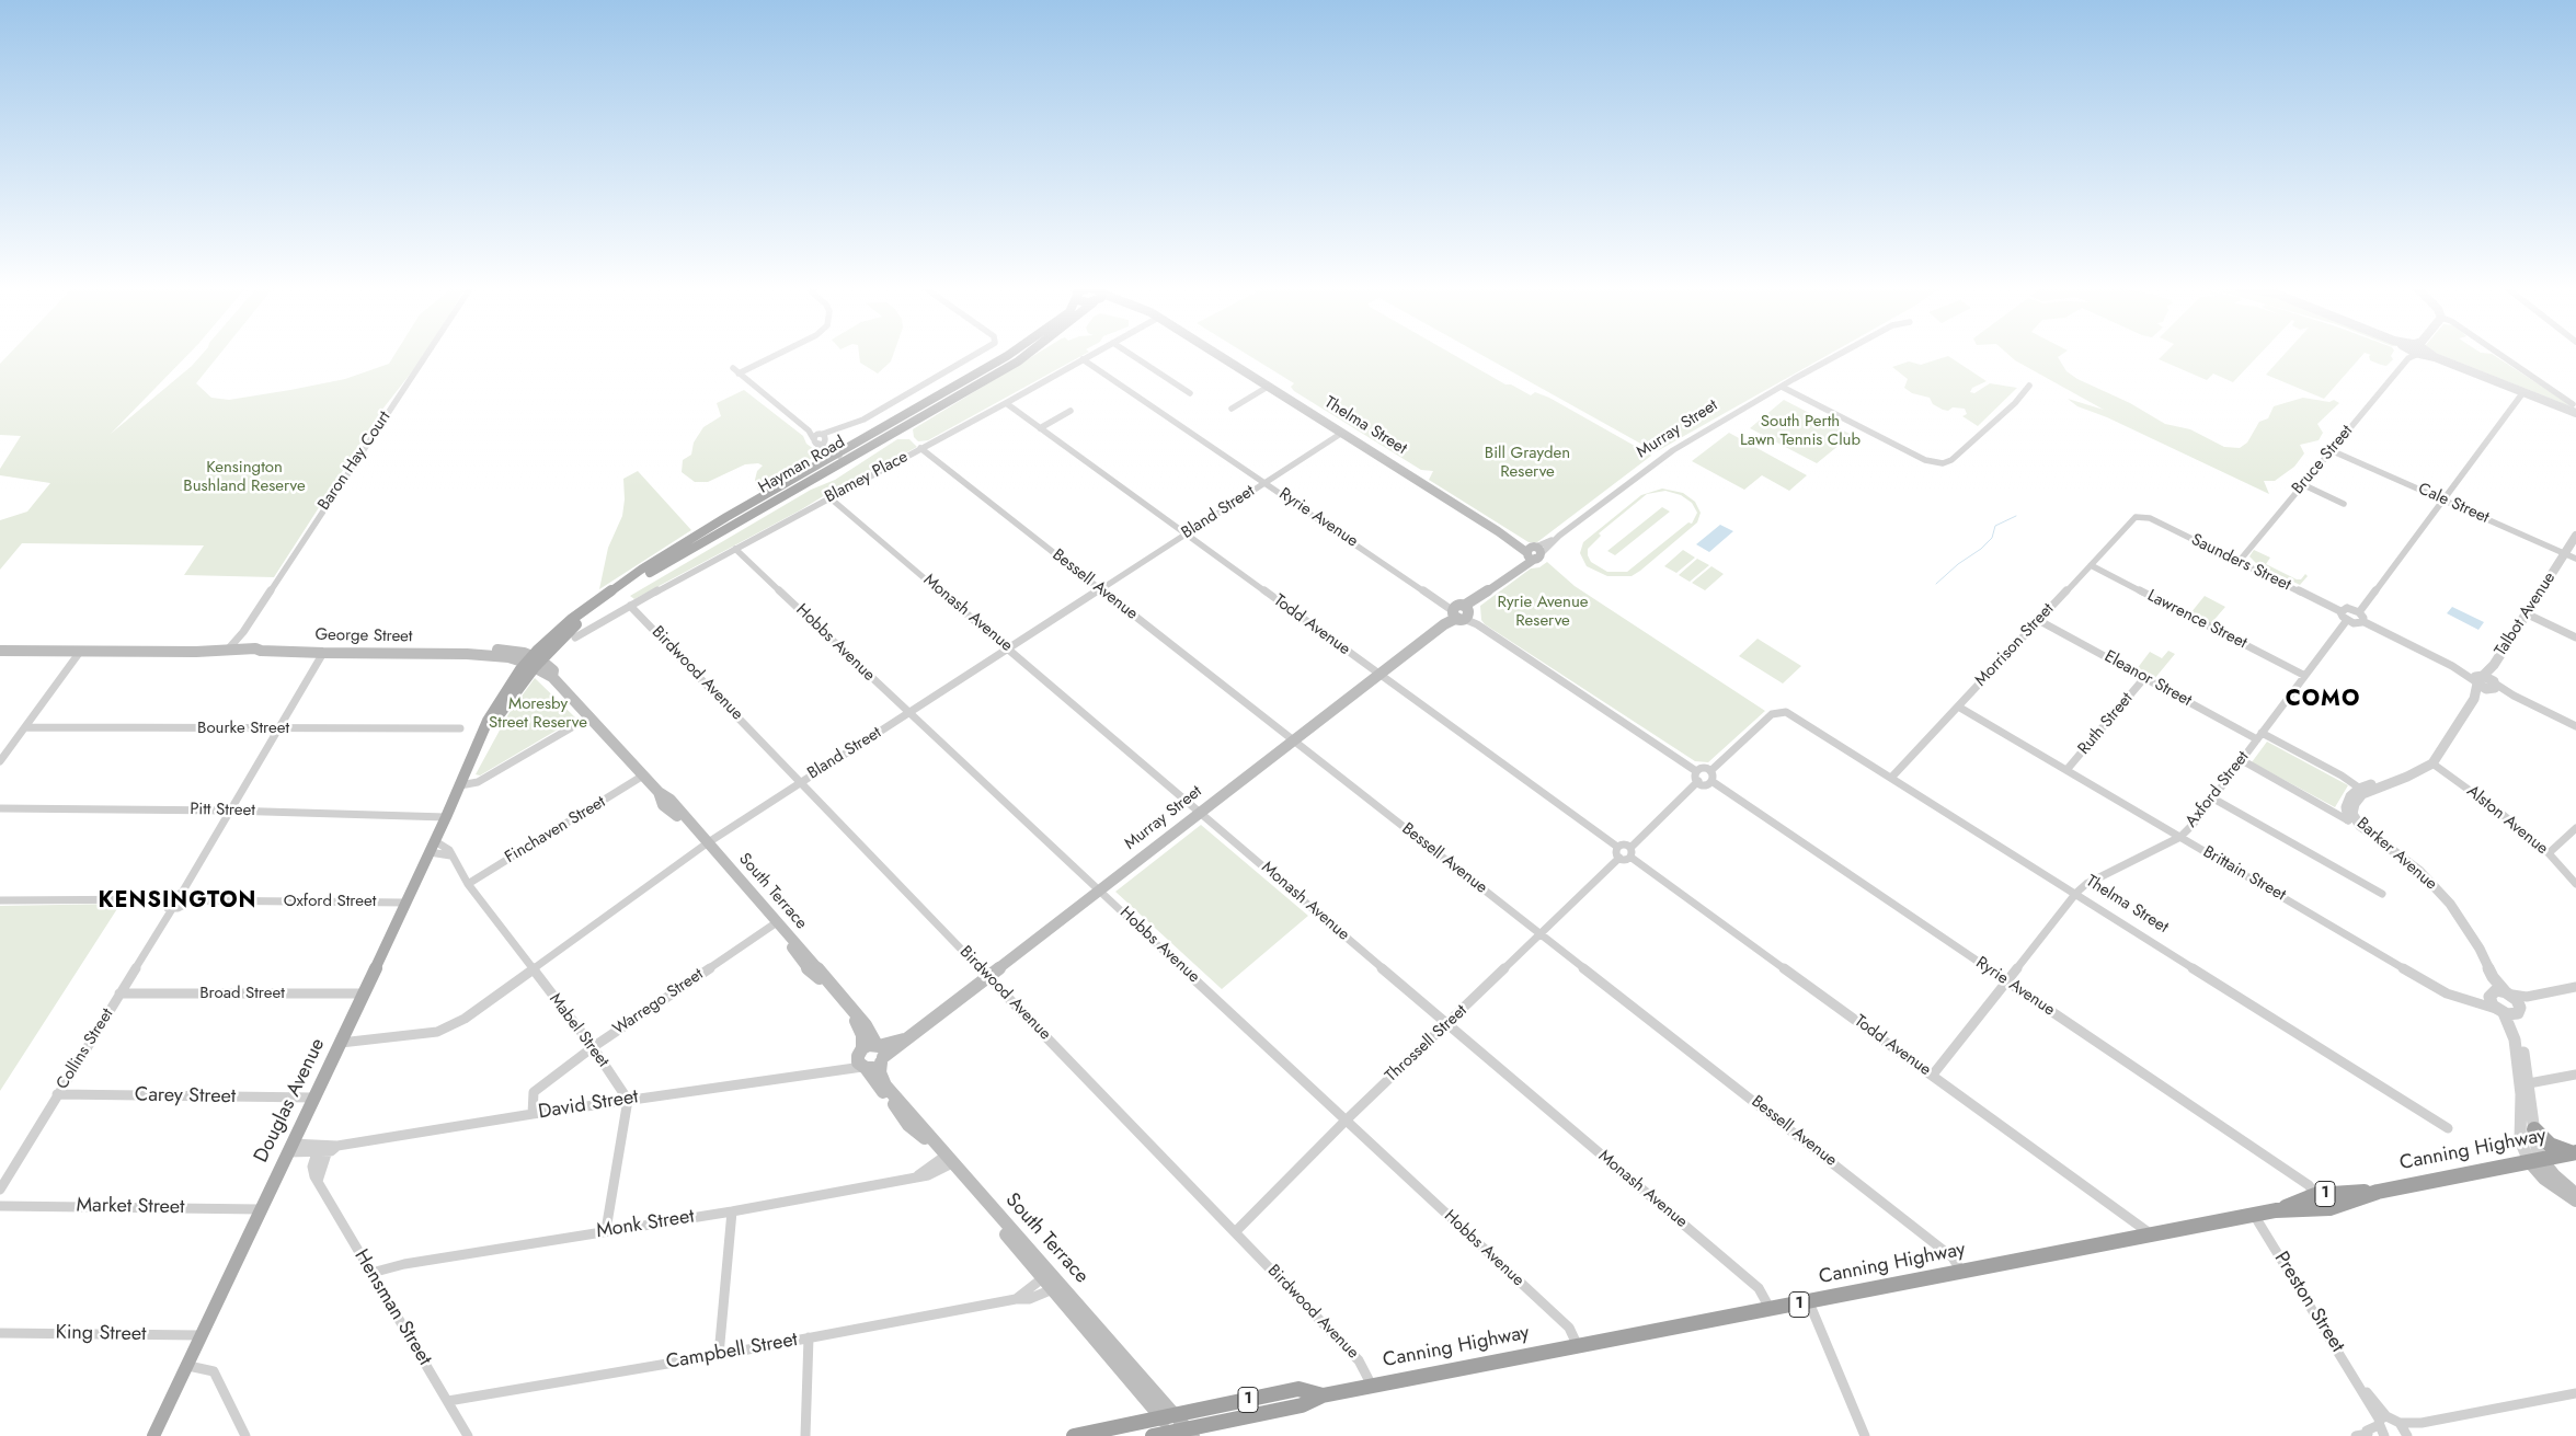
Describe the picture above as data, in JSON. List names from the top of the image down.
{
  "streets": {
    "highway": ["Canning Highway", "1"],
    "main road": [
      "Thelma Street",
      "Murray Street",
      "Hayman Road",
      "George Street",
      "South Terrace",
      "Douglas Avenue"
    ],
    "street": [
      "Bruce Street",
      "Baron Hay Court",
      "Blamey Place",
      "Cale Street",
      "Bland Street",
      "Ryrie Avenue",
      "Saunders Street",
      "Bessell Avenue",
      "Monash Avenue",
      "Talbot Avenue",
      "Lawrence Street",
      "Todd Avenue",
      "Hobbs Avenue",
      "Morrison Street",
      "Birdwood Avenue",
      "Eleanor Street",
      "Ruth Street",
      "Bourke Street",
      "Axford Street",
      "Pitt Street",
      "Alston Avenue",
      "Finchaven Street",
      "Barker Avenue",
      "Brittain Street",
      "Oxford Street",
      "Broad Street",
      "Warrego Street",
      "Mabel Street",
      "Throssell Street",
      "Collins Street",
      "Carey Street",
      "David Street",
      "Market Street",
      "Monk Street",
      "Preston Street",
      "Hensman Street",
      "King Street",
      "Campbell Street"
    ]
  },
  "crossings": [
    ["Thelma Street", "Murray Street"],
    ["Thelma Street", "Bland Street"],
    ["Thelma Street", "Ryrie Avenue"],
    ["Thelma Street", "Morrison Street"],
    ["Thelma Street", "Axford Street"],
    ["Murray Street", "Ryrie Avenue"],
    ["Murray Street", "Bessell Avenue"],
    ["Murray Street", "Monash Avenue"],
    ["Murray Street", "Todd Avenue"],
    ["Murray Street", "Hobbs Avenue"],
    ["Murray Street", "Birdwood Avenue"],
    ["Murray Street", "South Terrace"],
    ["Murray Street", "David Street"],
    ["Bruce Street", "Cale Street"],
    ["Bruce Street", "Saunders Street"],
    ["Baron Hay Court", "George Street"],
    ["Hayman Road", "George Street"],
    ["Hayman Road", "Douglas Avenue"],
    ["Blamey Place", "Ryrie Avenue"],
    ["Blamey Place", "Bessell Avenue"],
    ["Blamey Place", "Monash Avenue"],
    ["Blamey Place", "Todd Avenue"],
    ["Blamey Place", "Hobbs Avenue"],
    ["Blamey Place", "Birdwood Avenue"],
    ["Cale Street", "Talbot Avenue"],
    ["Bland Street", "Ryrie Avenue"],
    ["Bland Street", "Bessell Avenue"],
    ["Bland Street", "Monash Avenue"],
    ["Bland Street", "Todd Avenue"],
    ["Bland Street", "Hobbs Avenue"],
    ["Bland Street", "Birdwood Avenue"],
    ["Bland Street", "South Terrace"],
    ["Bland Street", "Mabel Street"],
    ["Bland Street", "Douglas Avenue"],
    ["Ryrie Avenue", "Axford Street"],
    ["Ryrie Avenue", "Canning Highway"],
    ["Saunders Street", "Morrison Street"],
    ["Bessell Avenue", "Throssell Street"],
    ["Bessell Avenue", "Canning Highway"],
    ["Monash Avenue", "Throssell Street"],
    ["Monash Avenue", "Canning Highway"],
    ["Lawrence Street", "Morrison Street"],
    ["Lawrence Street", "Axford Street"],
    ["Todd Avenue", "Axford Street"],
    ["Todd Avenue", "Canning Highway"],
    ["George Street", "South Terrace"],
    ["George Street", "Douglas Avenue"],
    ["Hobbs Avenue", "Throssell Street"],
    ["Hobbs Avenue", "Canning Highway"],
    ["Morrison Street", "Eleanor Street"],
    ["Morrison Street", "Brittain Street"],
    ["Birdwood Avenue", "Throssell Street"],
    ["Birdwood Avenue", "Canning Highway"],
    ["Eleanor Street", "Ruth Street"],
    ["Eleanor Street", "Axford Street"],
    ["Eleanor Street", "Barker Avenue"],
    ["Ruth Street", "Brittain Street"],
    ["Axford Street", "Barker Avenue"],
    ["Axford Street", "Brittain Street"],
    ["Pitt Street", "Douglas Avenue"],
    ["Finchaven Street", "South Terrace"],
    ["Finchaven Street", "Mabel Street"],
    ["Barker Avenue", "Brittain Street"],
    ["Barker Avenue", "Canning Highway"],
    ["South Terrace", "Warrego Street"],
    ["South Terrace", "David Street"],
    ["South Terrace", "Canning Highway"],
    ["South Terrace", "Monk Street"],
    ["South Terrace", "Campbell Street"],
    ["Oxford Street", "Douglas Avenue"],
    ["Broad Street", "Collins Street"],
    ["Broad Street", "Douglas Avenue"],
    ["Warrego Street", "Mabel Street"],
    ["Warrego Street", "David Street"],
    ["Mabel Street", "Douglas Avenue"],
    ["Mabel Street", "David Street"],
    ["Collins Street", "Carey Street"],
    ["Carey Street", "Douglas Avenue"],
    ["Douglas Avenue", "David Street"],
    ["Douglas Avenue", "Market Street"],
    ["Douglas Avenue", "King Street"],
    ["David Street", "Hensman Street"],
    ["Canning Highway", "Preston Street"],
    ["Monk Street", "Hensman Street"],
    ["Hensman Street", "Campbell Street"]
  ],
  "districts": ["COMO", "KENSINGTON"],
  "parks": [
    "South Perth Lawn Tennis Club",
    "Bill Grayden Reserve",
    "Kensington Bushland Reserve",
    "Ryrie Avenue Reserve",
    "Moresby Street Reserve"
  ]
}
